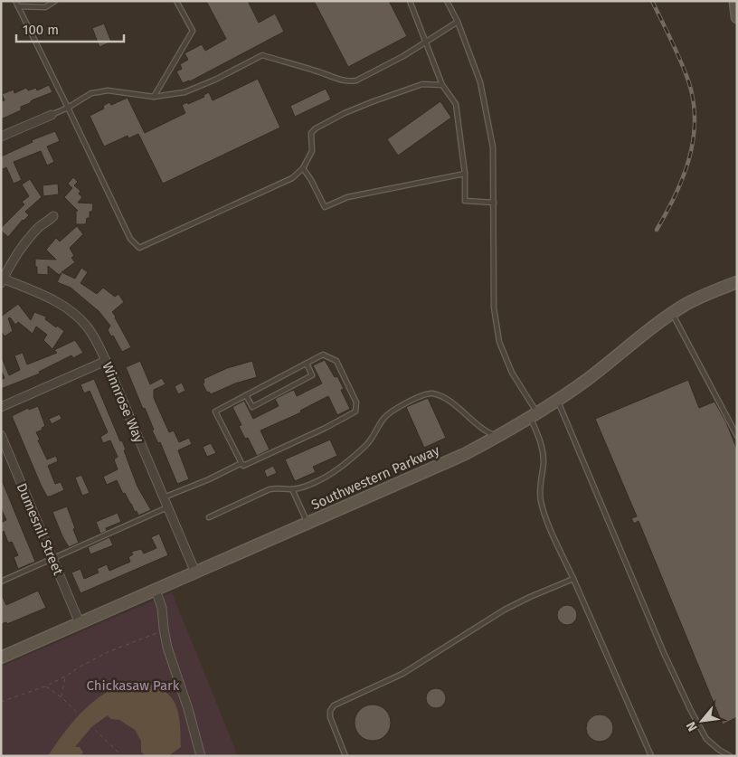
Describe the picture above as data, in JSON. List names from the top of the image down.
{
  "streets": {
    "street": ["Winnrose Way", "Southwestern Parkway", "Dumesnil Street"]
  },
  "crossings": [
    ["Winnrose Way", "Southwestern Parkway"],
    ["Southwestern Parkway", "Dumesnil Street"]
  ],
  "parks": ["Chickasaw Park"],
  "scale_bar": "100 m",
  "north": "bottom left"
}
